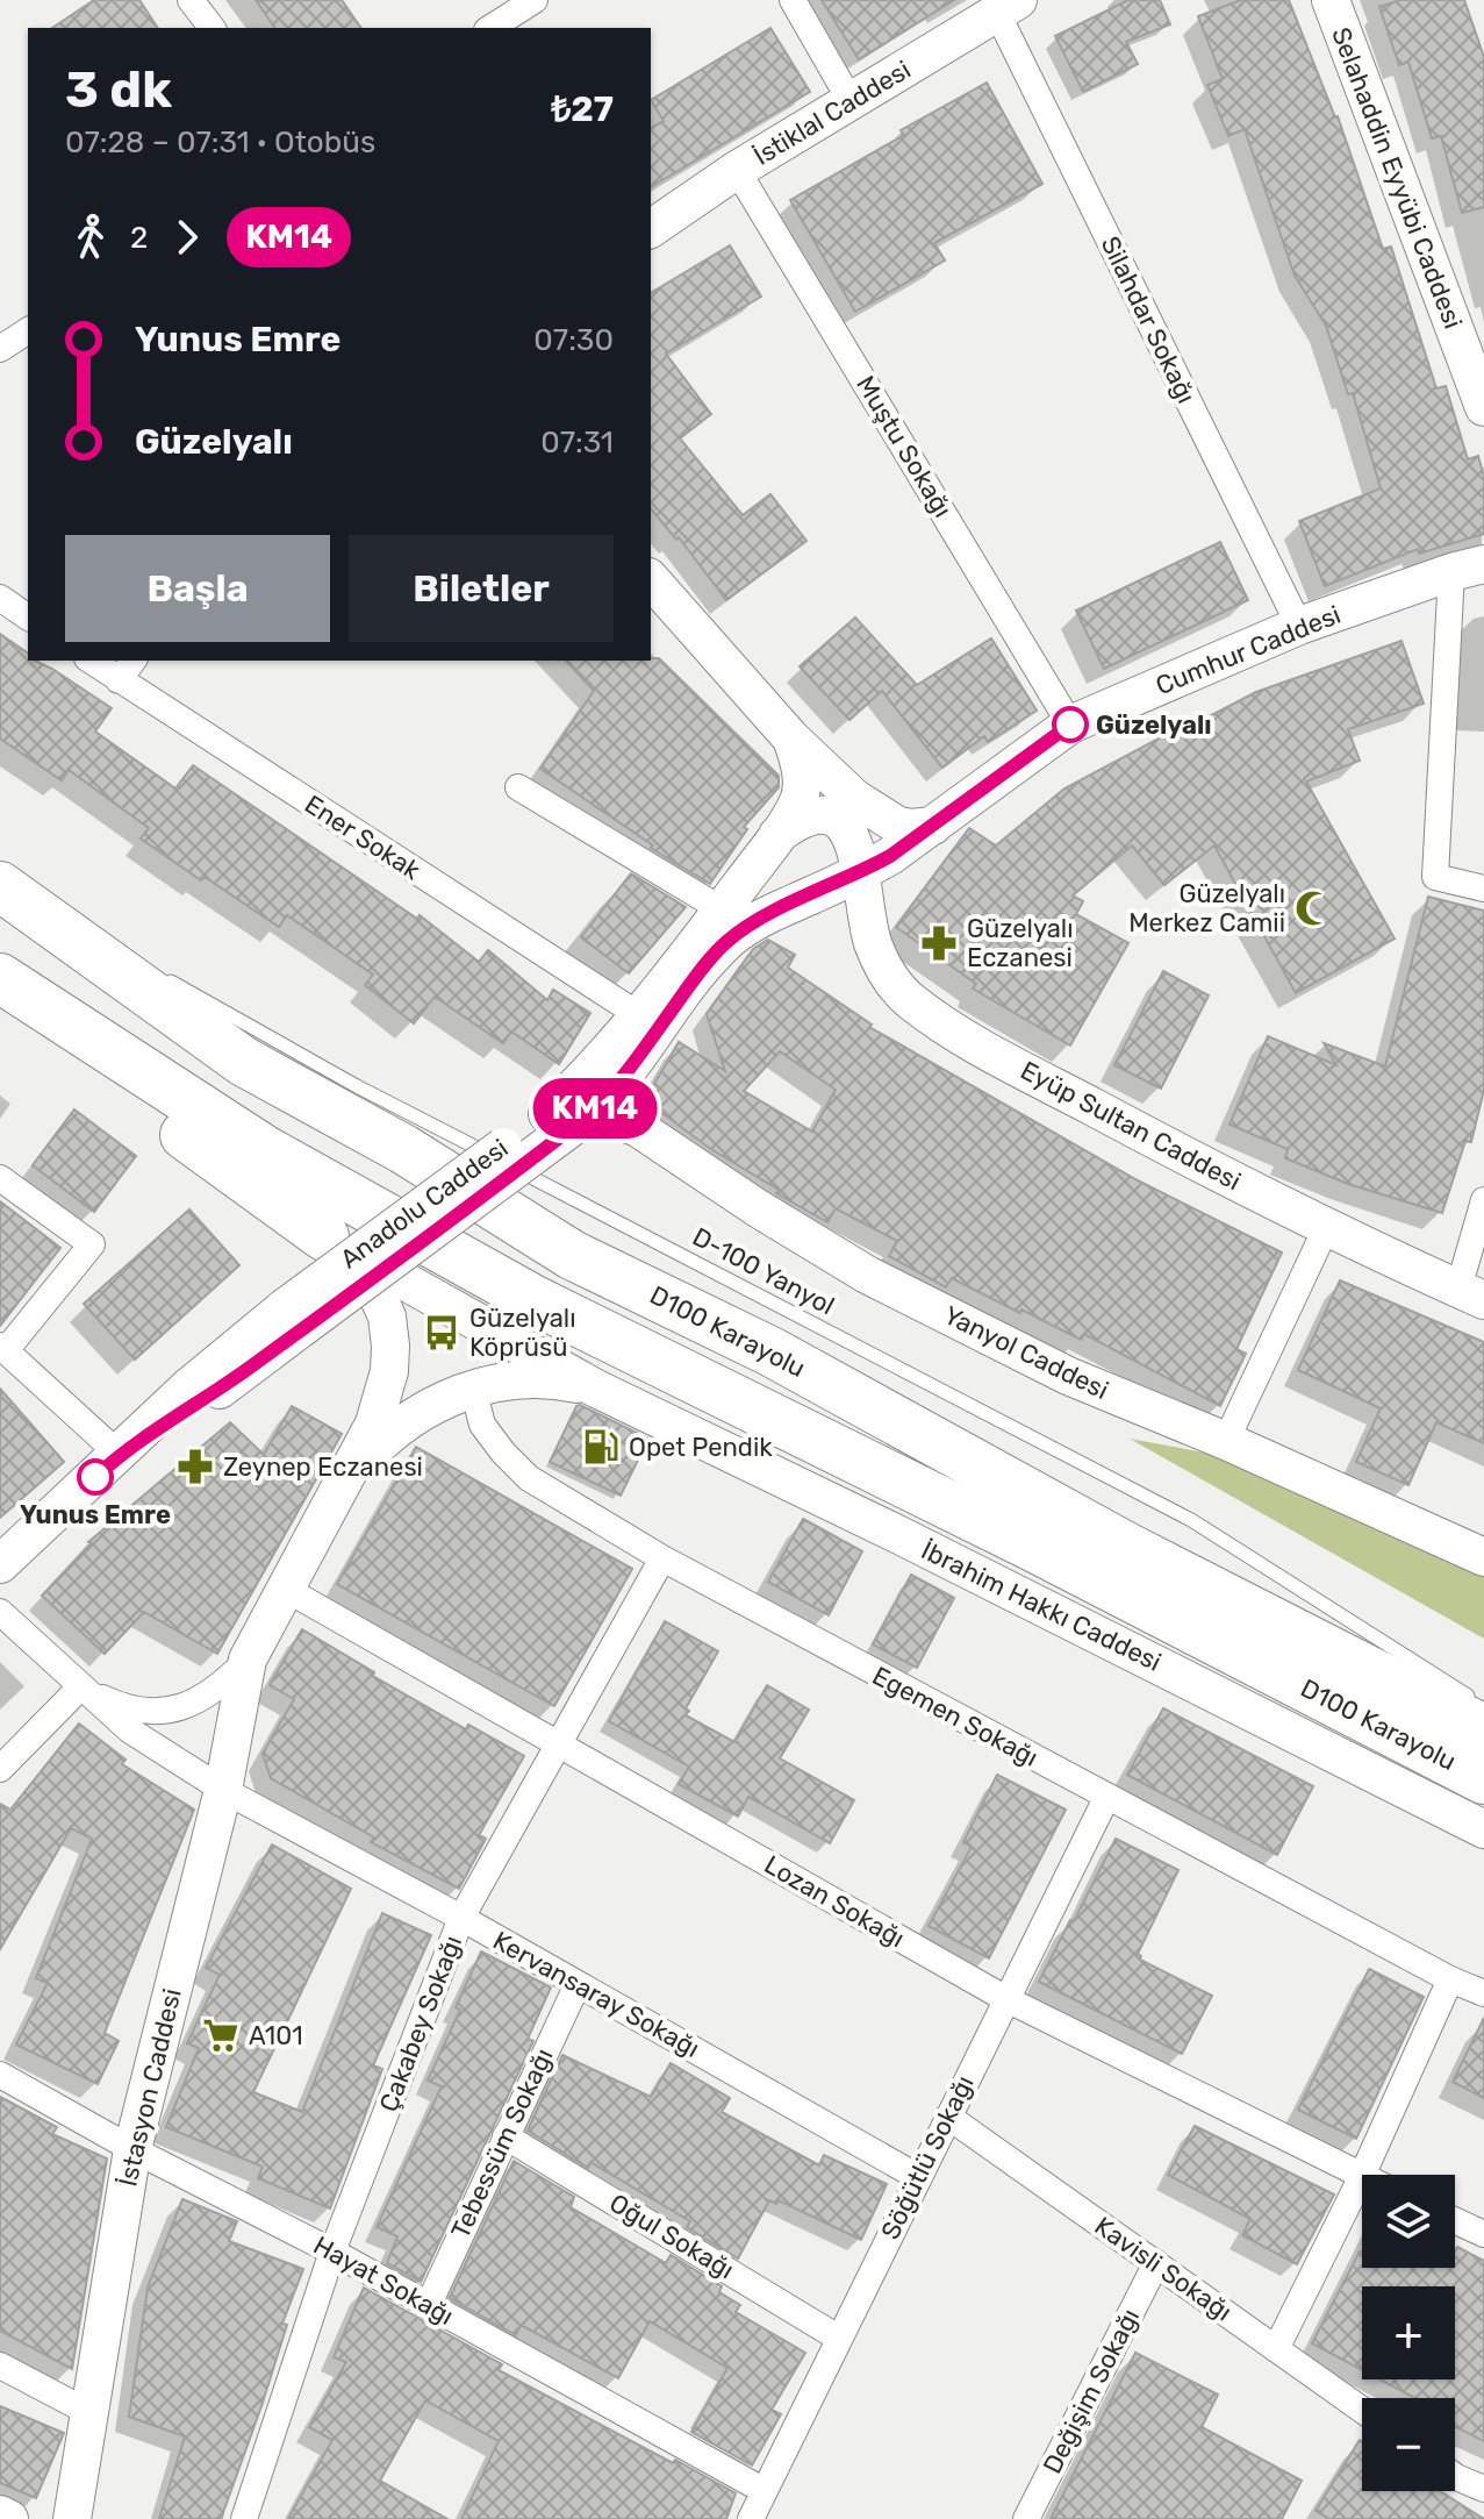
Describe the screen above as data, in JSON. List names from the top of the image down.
{
  "streets": {
    "highway": ["D100 Karayolu"],
    "street": [
      "İstiklal Caddesi",
      "Selahaddin Eyyübi Caddesi",
      "Silahdar Sokağı",
      "Muştu Sokağı",
      "Cumhur Caddesi",
      "Ener Sokak",
      "Eyüp Sultan Caddesi",
      "Anadolu Caddesi",
      "Yanyol Caddesi",
      "İbrahim Hakkı Caddesi",
      "Egemen Sokağı",
      "Lozan Sokağı",
      "Kervansaray Sokağı",
      "Çakabey Sokağı",
      "İstasyon Caddesi",
      "Tebessüm Sokağı",
      "Söğütlü Sokağı",
      "Oğul Sokağı",
      "Kavisli Sokağı",
      "Hayat Sokağı",
      "Değişim Sokağı"
    ],
    "lane": ["D-100 Yanyol"]
  },
  "crossings": [
    ["İstiklal Caddesi", "Silahdar Sokağı"],
    ["İstiklal Caddesi", "Muştu Sokağı"],
    ["Silahdar Sokağı", "Cumhur Caddesi"],
    ["Muştu Sokağı", "Cumhur Caddesi"],
    ["Cumhur Caddesi", "Anadolu Caddesi"],
    ["Ener Sokak", "Anadolu Caddesi"],
    ["Eyüp Sultan Caddesi", "Anadolu Caddesi"],
    ["Anadolu Caddesi", "Yanyol Caddesi"],
    ["Egemen Sokağı", "Çakabey Sokağı"],
    ["Egemen Sokağı", "Söğütlü Sokağı"],
    ["Lozan Sokağı", "Çakabey Sokağı"],
    ["Lozan Sokağı", "İstasyon Caddesi"],
    ["Lozan Sokağı", "Söğütlü Sokağı"],
    ["Kervansaray Sokağı", "Çakabey Sokağı"],
    ["Kervansaray Sokağı", "İstasyon Caddesi"],
    ["Kervansaray Sokağı", "Tebessüm Sokağı"],
    ["Kervansaray Sokağı", "Söğütlü Sokağı"],
    ["Çakabey Sokağı", "Hayat Sokağı"],
    ["İstasyon Caddesi", "Hayat Sokağı"],
    ["Tebessüm Sokağı", "Oğul Sokağı"],
    ["Tebessüm Sokağı", "Hayat Sokağı"],
    ["Söğütlü Sokağı", "Oğul Sokağı"],
    ["Söğütlü Sokağı", "Kavisli Sokağı"],
    ["Söğütlü Sokağı", "Hayat Sokağı"],
    ["Kavisli Sokağı", "Değişim Sokağı"]
  ],
  "places": {
    "other": ["Güzelyalı", "Yunus Emre"],
    "mosque": ["Güzelyalı Merkez Camii"],
    "pharmacy": ["Güzelyalı Eczanesi", "Zeynep Eczanesi"],
    "bus stop": ["Güzelyalı Köprüsü"],
    "fuel station": ["Opet Pendik"],
    "supermarket": ["A101"]
  },
  "lines": ["bus line KM14"],
  "page": {
    "on_map": "KM14",
    "heading": ["3 dk", "07:28 – 07:31 · Otobüs", "₺27"],
    "legs": ["2", "KM14"],
    "list": [
      {
        "name": "Yunus Emre",
        "value": "07:30"
      },
      {
        "name": "Güzelyalı",
        "value": "07:31"
      }
    ],
    "buttons": ["Başla", "Biletler"],
    "map_buttons": ["+", "−"]
  }
}
